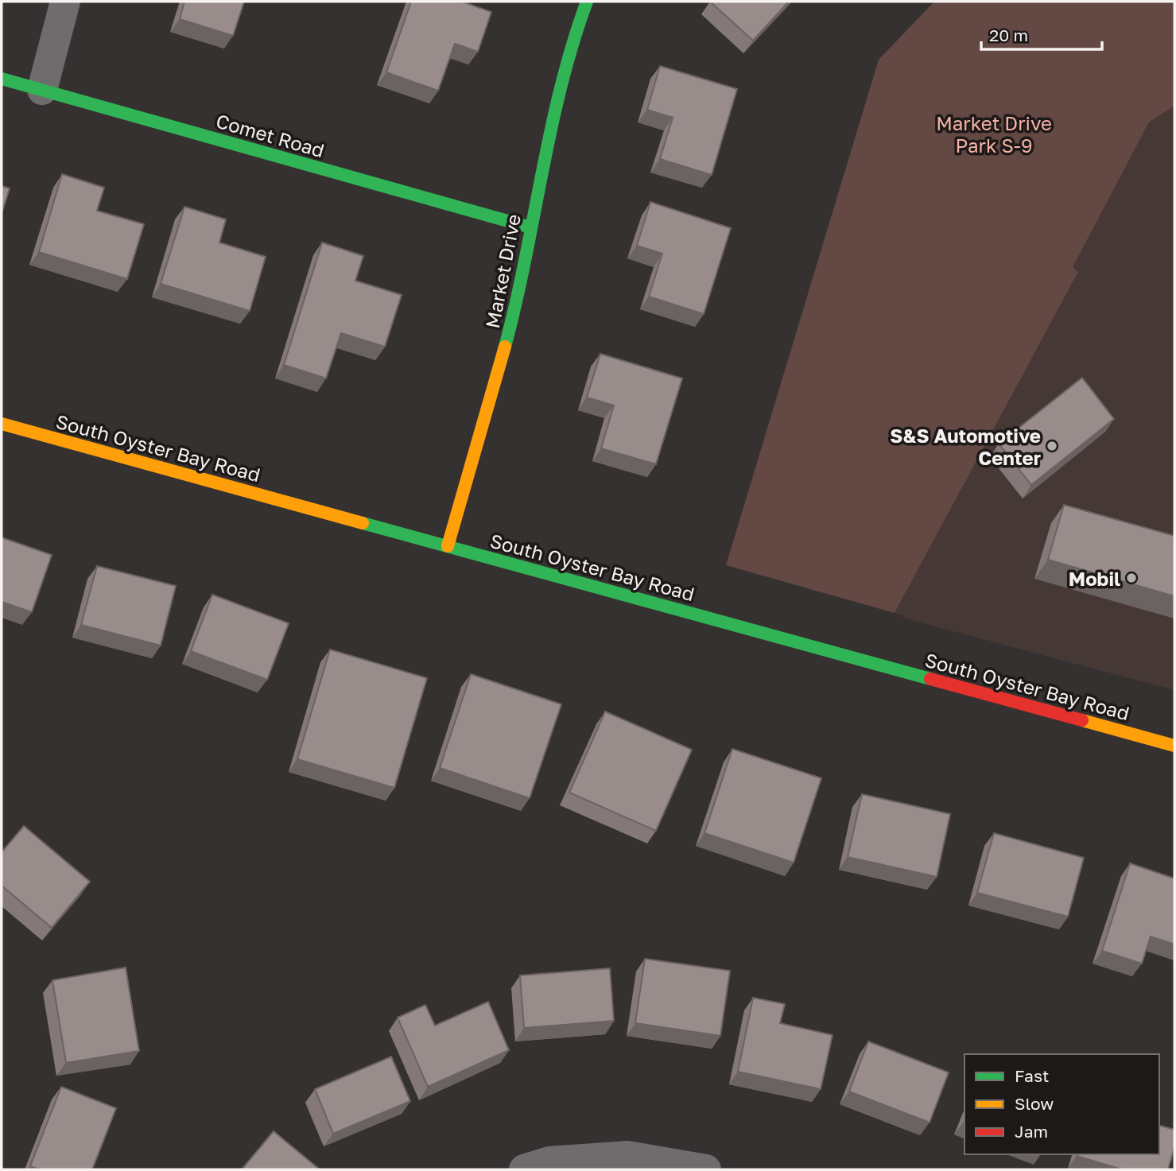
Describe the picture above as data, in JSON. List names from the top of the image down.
{
  "streets": {
    "main road": ["Comet Road", "Market Drive", "South Oyster Bay Road"]
  },
  "crossings": [
    ["Comet Road", "Market Drive"],
    ["Market Drive", "South Oyster Bay Road"]
  ],
  "parks": ["Market Drive Park S-9"],
  "places": ["S&S Automotive Center", "Mobil"],
  "legend": ["Fast", "Slow", "Jam"],
  "scale_bar": "20 m"
}
